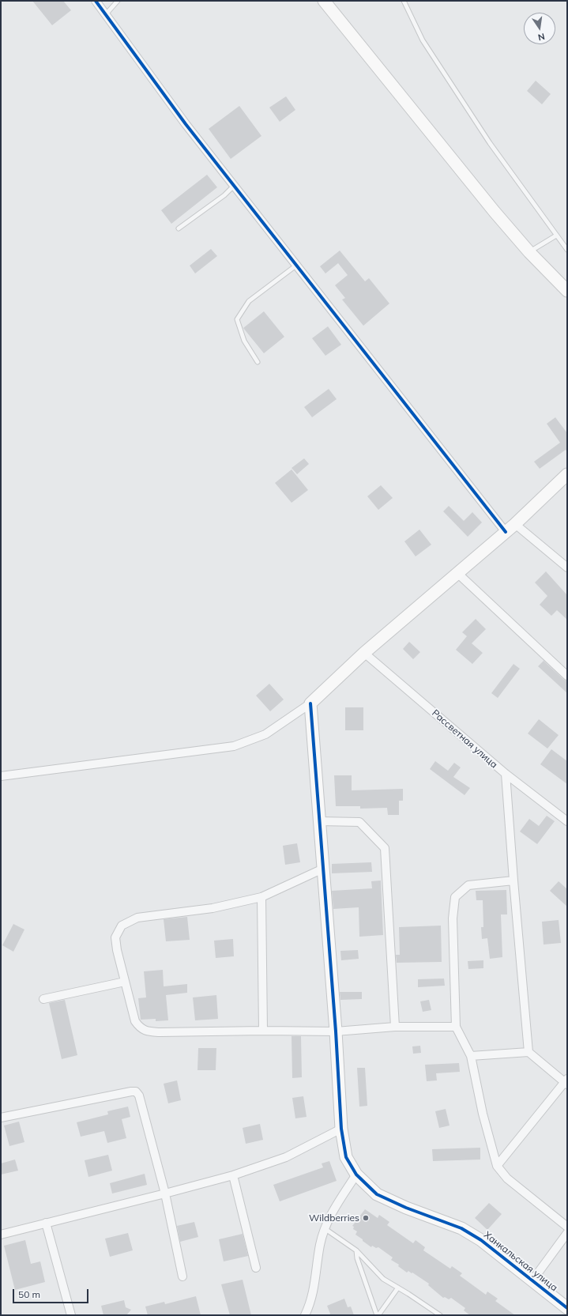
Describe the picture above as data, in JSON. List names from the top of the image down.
{
  "streets": {
    "street": ["Рассветная улица", "Ханкальская улица"]
  },
  "places": ["Wildberries"],
  "scale_bar": "50 m",
  "north": "bottom"
}
